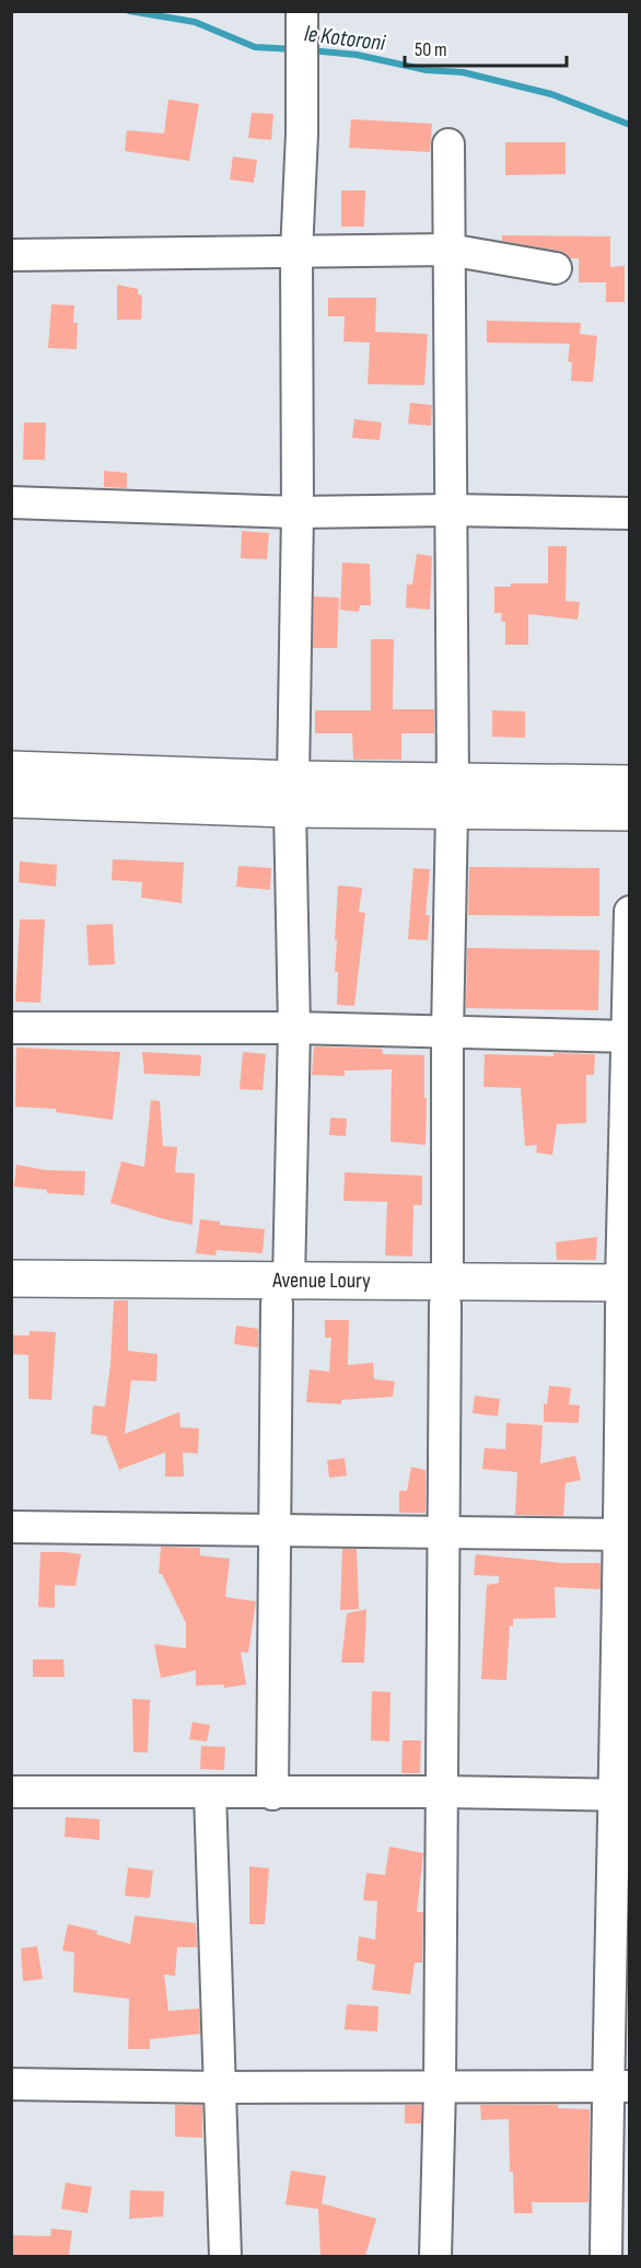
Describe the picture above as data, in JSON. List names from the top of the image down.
{
  "streets": {
    "main road": ["Avenue Loury"]
  },
  "water": ["le Kotoroni"],
  "scale_bar": "50 m"
}
